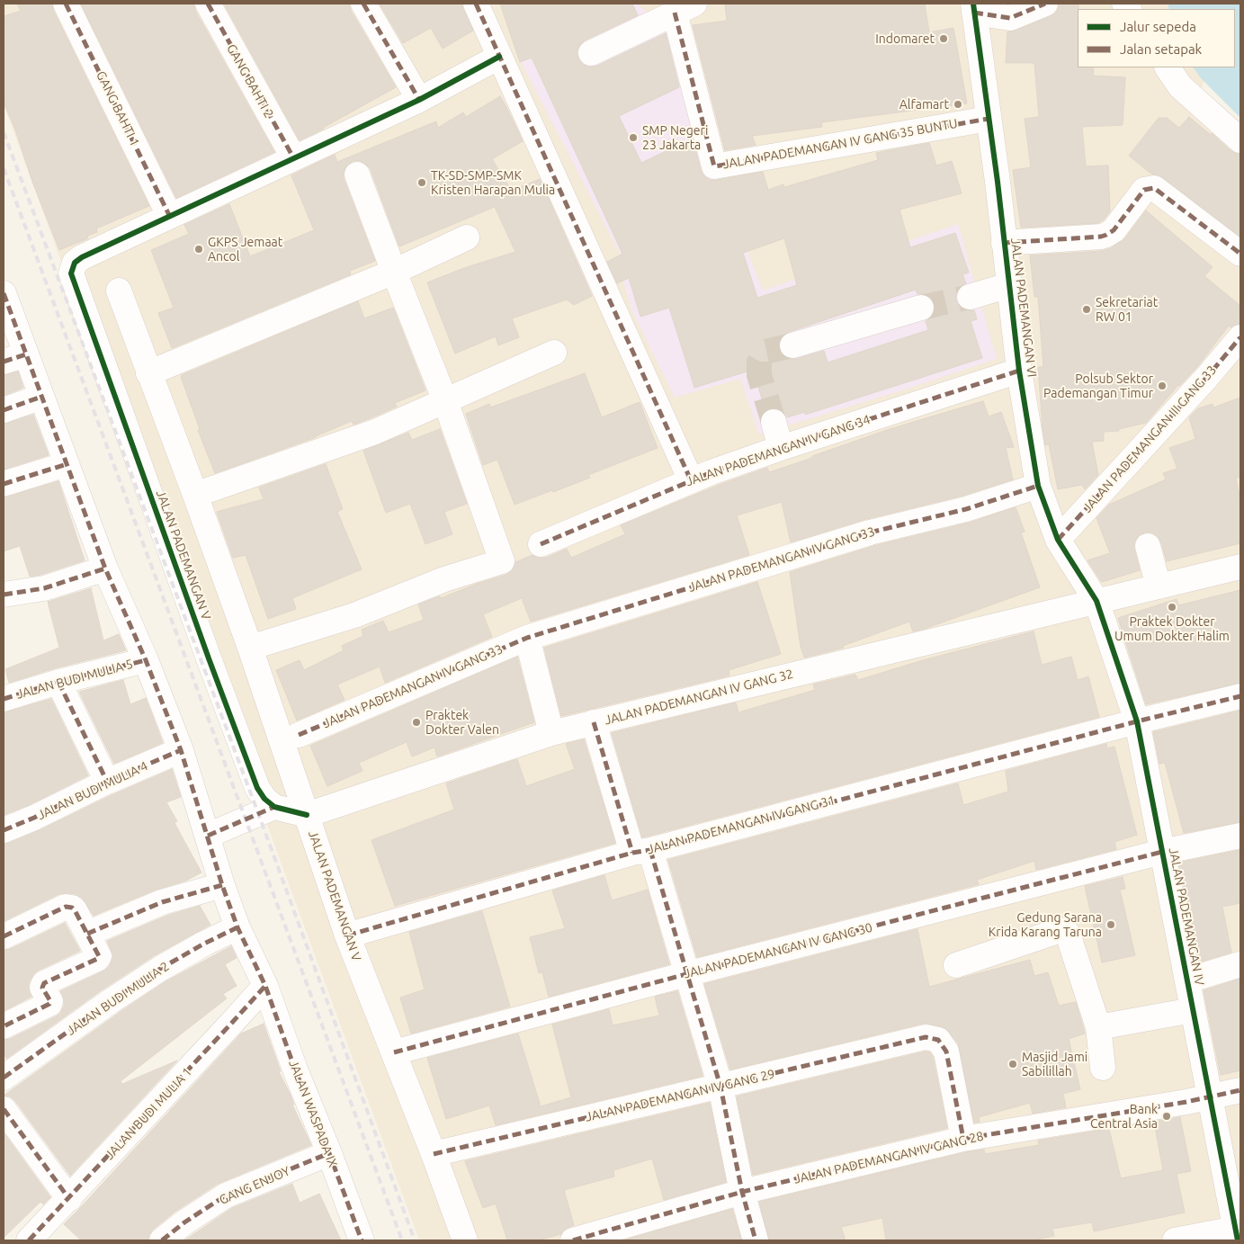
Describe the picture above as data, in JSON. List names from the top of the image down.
{
  "streets": {
    "street": [
      "GANG BAHTI 2",
      "GANG BAHTI 1",
      "JALAN PADEMANGAN IV GANG 35 BUNTU",
      "JALAN PADEMANGAN VI",
      "JALAN PADEMANGAN III GANG 33",
      "JALAN PADEMANGAN IV GANG 34",
      "JALAN PADEMANGAN V",
      "JALAN PADEMANGAN IV GANG 33",
      "JALAN BUDI MULIA 5",
      "JALAN PADEMANGAN IV GANG 32",
      "JALAN BUDI MULIA 4",
      "JALAN PADEMANGAN IV GANG 31",
      "JALAN PADEMANGAN IV",
      "JALAN PADEMANGAN IV GANG 30",
      "JALAN BUDI MULIA 2",
      "JALAN PADEMANGAN IV GANG 29",
      "JALAN BUDI MULIA 1",
      "JALAN WASPADA IX",
      "JALAN PADEMANGAN IV GANG 28",
      "GANG ENJOY"
    ]
  },
  "crossings": [
    ["GANG BAHTI 1", "JALAN PADEMANGAN V"],
    ["JALAN PADEMANGAN IV GANG 35 BUNTU", "JALAN PADEMANGAN VI"],
    ["JALAN PADEMANGAN VI", "JALAN PADEMANGAN III GANG 33"],
    ["JALAN PADEMANGAN VI", "JALAN PADEMANGAN IV GANG 34"],
    ["JALAN PADEMANGAN VI", "JALAN PADEMANGAN IV GANG 33"],
    ["JALAN PADEMANGAN VI", "JALAN PADEMANGAN IV GANG 32"],
    ["JALAN PADEMANGAN VI", "JALAN PADEMANGAN IV"],
    ["JALAN PADEMANGAN V", "JALAN PADEMANGAN IV GANG 32"],
    ["JALAN PADEMANGAN V", "JALAN PADEMANGAN IV GANG 31"],
    ["JALAN PADEMANGAN V", "JALAN PADEMANGAN IV GANG 30"],
    ["JALAN PADEMANGAN V", "JALAN PADEMANGAN IV GANG 29"],
    ["JALAN BUDI MULIA 5", "JALAN WASPADA IX"],
    ["JALAN PADEMANGAN IV GANG 32", "JALAN PADEMANGAN IV"],
    ["JALAN BUDI MULIA 4", "JALAN WASPADA IX"],
    ["JALAN PADEMANGAN IV GANG 31", "JALAN PADEMANGAN IV"],
    ["JALAN PADEMANGAN IV", "JALAN PADEMANGAN IV GANG 30"],
    ["JALAN PADEMANGAN IV", "JALAN PADEMANGAN IV GANG 28"],
    ["JALAN BUDI MULIA 2", "JALAN WASPADA IX"],
    ["JALAN PADEMANGAN IV GANG 29", "JALAN PADEMANGAN IV GANG 28"],
    ["JALAN BUDI MULIA 1", "JALAN WASPADA IX"],
    ["JALAN WASPADA IX", "GANG ENJOY"]
  ],
  "places": [
    "Indomaret",
    "Alfamart",
    "SMP Negeri 23 Jakarta",
    "TK-SD-SMP-SMK Kristen Harapan Mulia",
    "GKPS Jemaat Ancol",
    "Sekretariat RW 01",
    "Polsub Sektor Pademangan Timur",
    "Praktek Dokter Umum Dokter Halim",
    "Praktek Dokter Valen",
    "Gedung Sarana Krida Karang Taruna",
    "Masjid Jami Sabilillah",
    "Bank Central Asia"
  ],
  "legend": ["Jalur sepeda", "Jalan setapak"]
}
